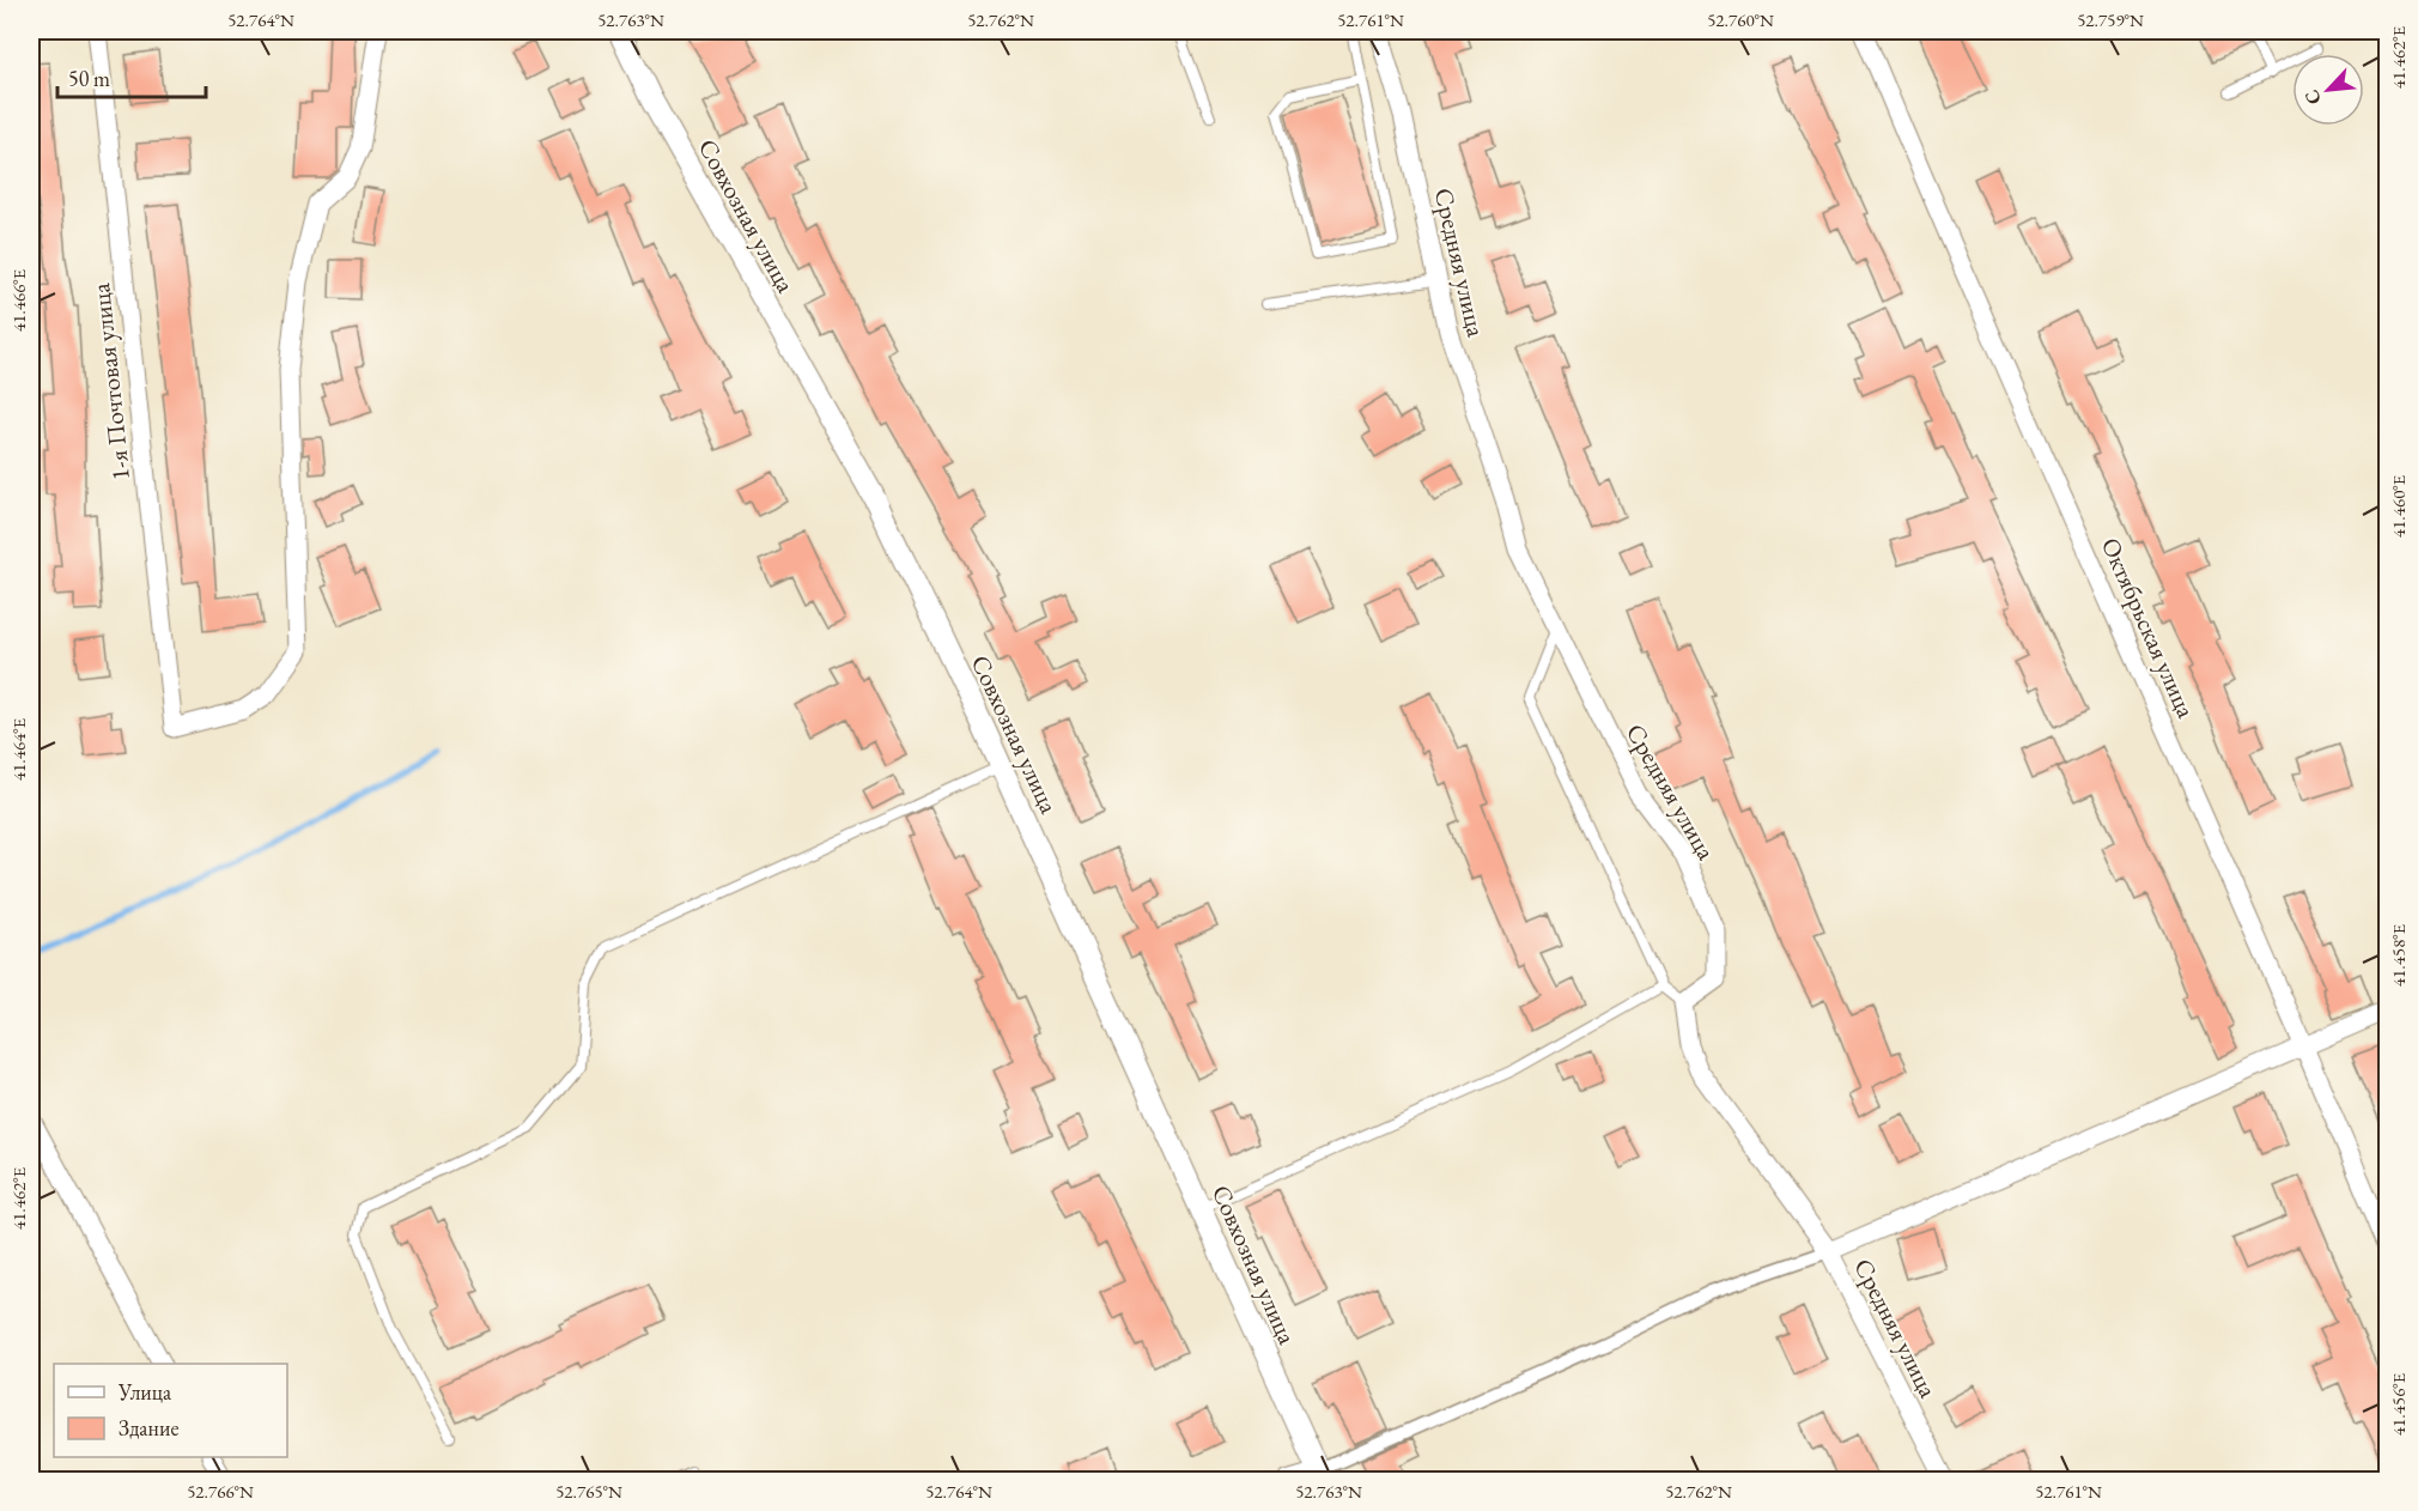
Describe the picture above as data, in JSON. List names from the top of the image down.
{
  "streets": {
    "street": [
      "Совхозная улица",
      "Средняя улица",
      "1-я Почтовая улица",
      "Октябрьская улица"
    ]
  },
  "legend": ["Улица", "Здание"],
  "scale_bar": "50 m",
  "north": "bottom left",
  "coordinates": [
    "52.764°N",
    "52.763°N",
    "52.762°N",
    "52.761°N",
    "52.760°N",
    "52.759°N",
    "41.462°E",
    "41.466°E",
    "41.460°E",
    "41.464°E",
    "41.458°E",
    "41.456°E",
    "52.766°N",
    "52.765°N"
  ]
}
